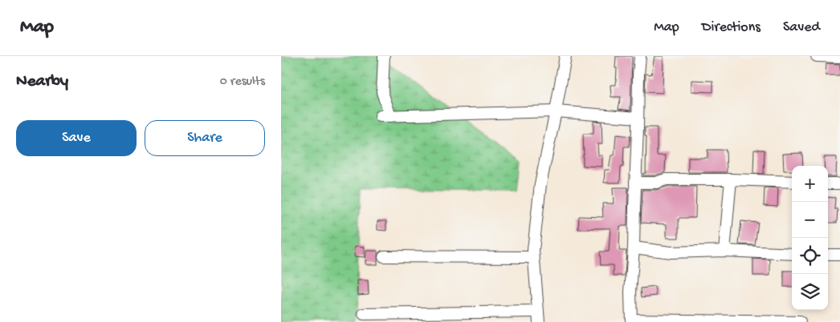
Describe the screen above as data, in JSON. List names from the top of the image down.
{
  "page": {
    "header": "Map",
    "nav": ["Map", "Directions", "Saved"],
    "heading": ["Nearby", "0 results"],
    "buttons": ["Save", "Share"],
    "map_buttons": ["+", "−"]
  }
}
